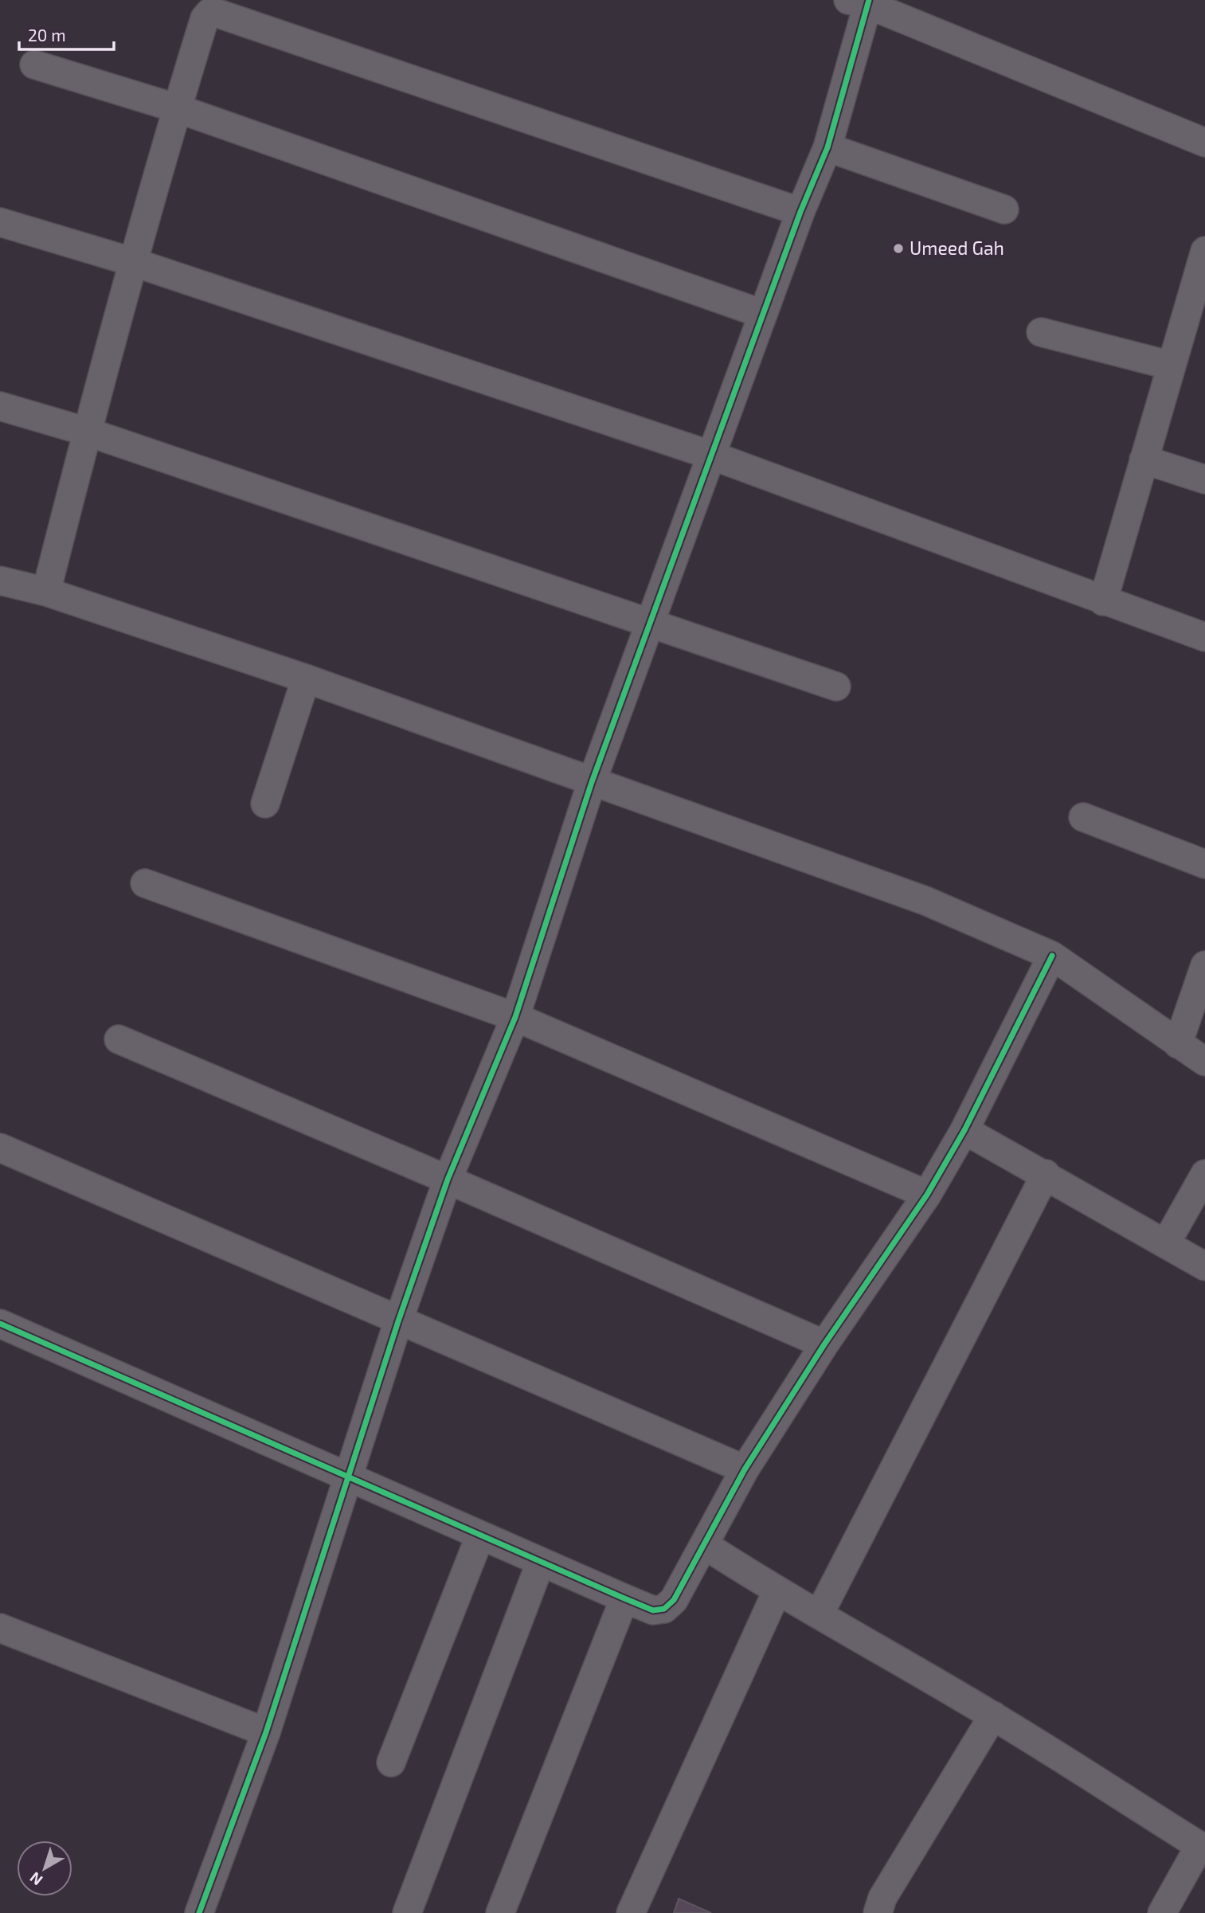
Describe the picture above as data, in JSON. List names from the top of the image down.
{
  "places": ["Umeed Gah"],
  "scale_bar": "20 m",
  "north": "bottom left"
}
